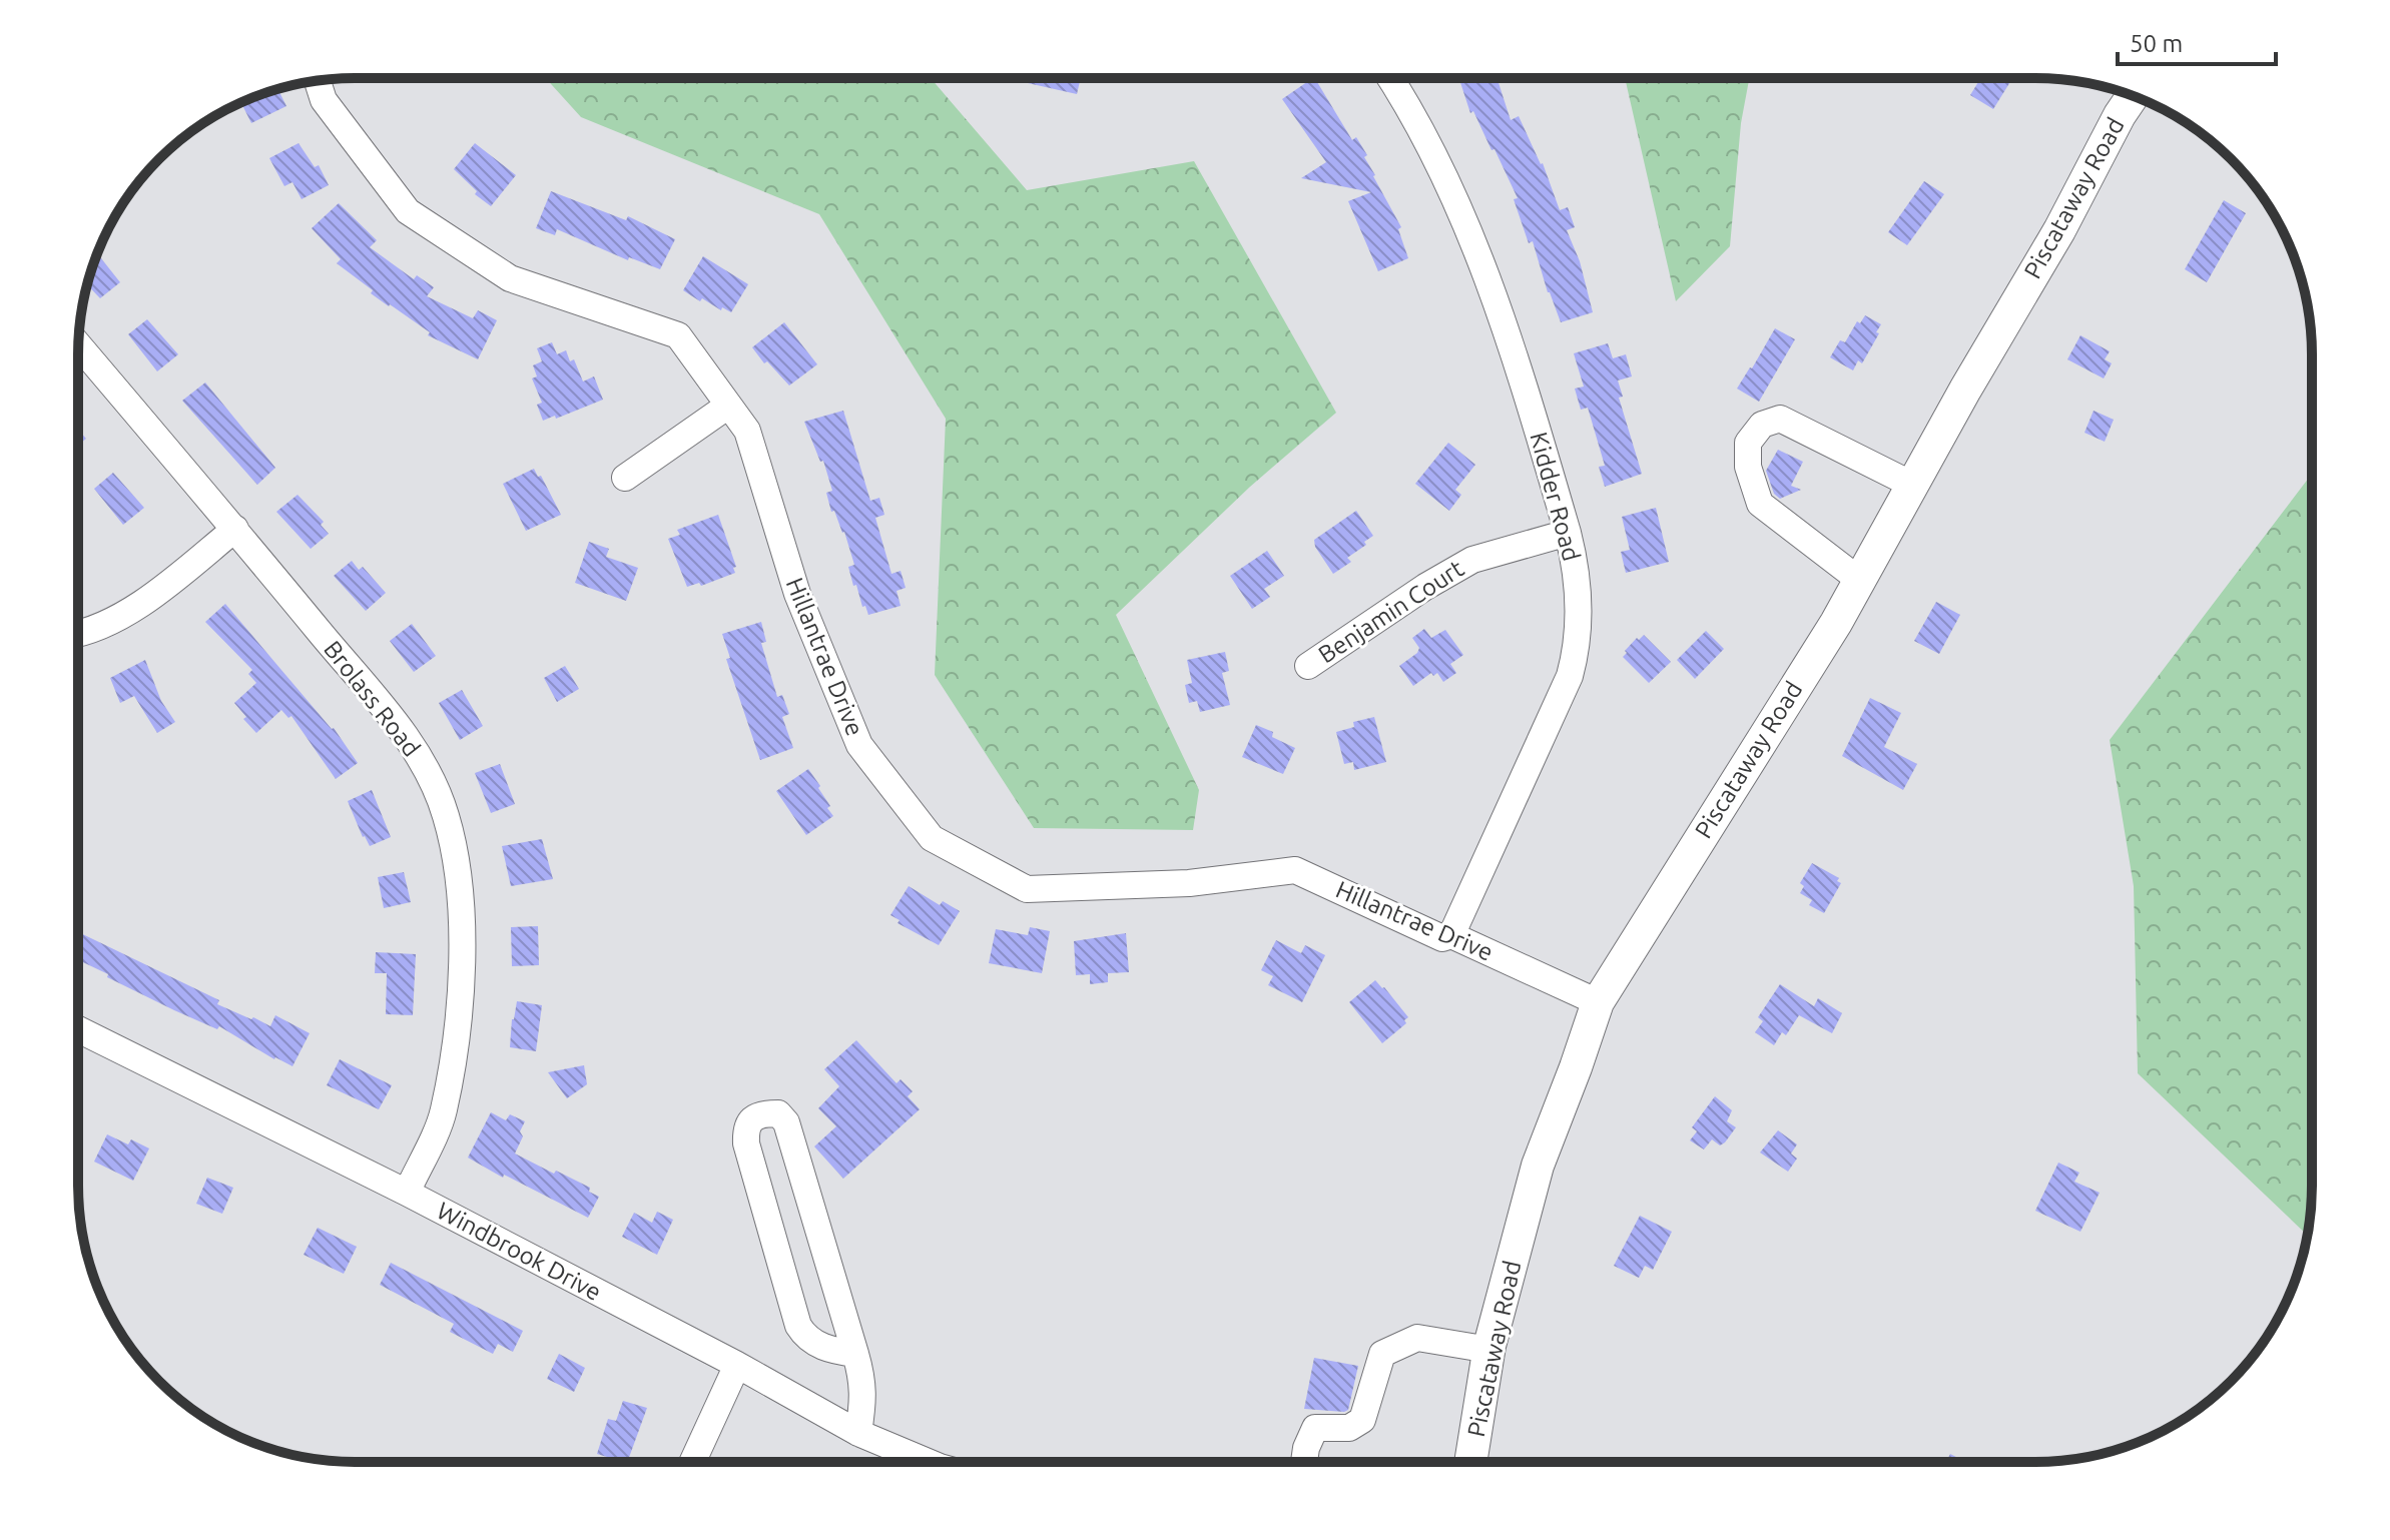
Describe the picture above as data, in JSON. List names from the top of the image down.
{
  "streets": {
    "main road": ["Piscataway Road"],
    "street": [
      "Kidder Road",
      "Benjamin Court",
      "Hillantrae Drive",
      "Brolass Road",
      "Windbrook Drive"
    ]
  },
  "crossings": [
    ["Piscataway Road", "Hillantrae Drive"],
    ["Kidder Road", "Benjamin Court"],
    ["Kidder Road", "Hillantrae Drive"],
    ["Brolass Road", "Windbrook Drive"]
  ],
  "scale_bar": "50 m"
}
